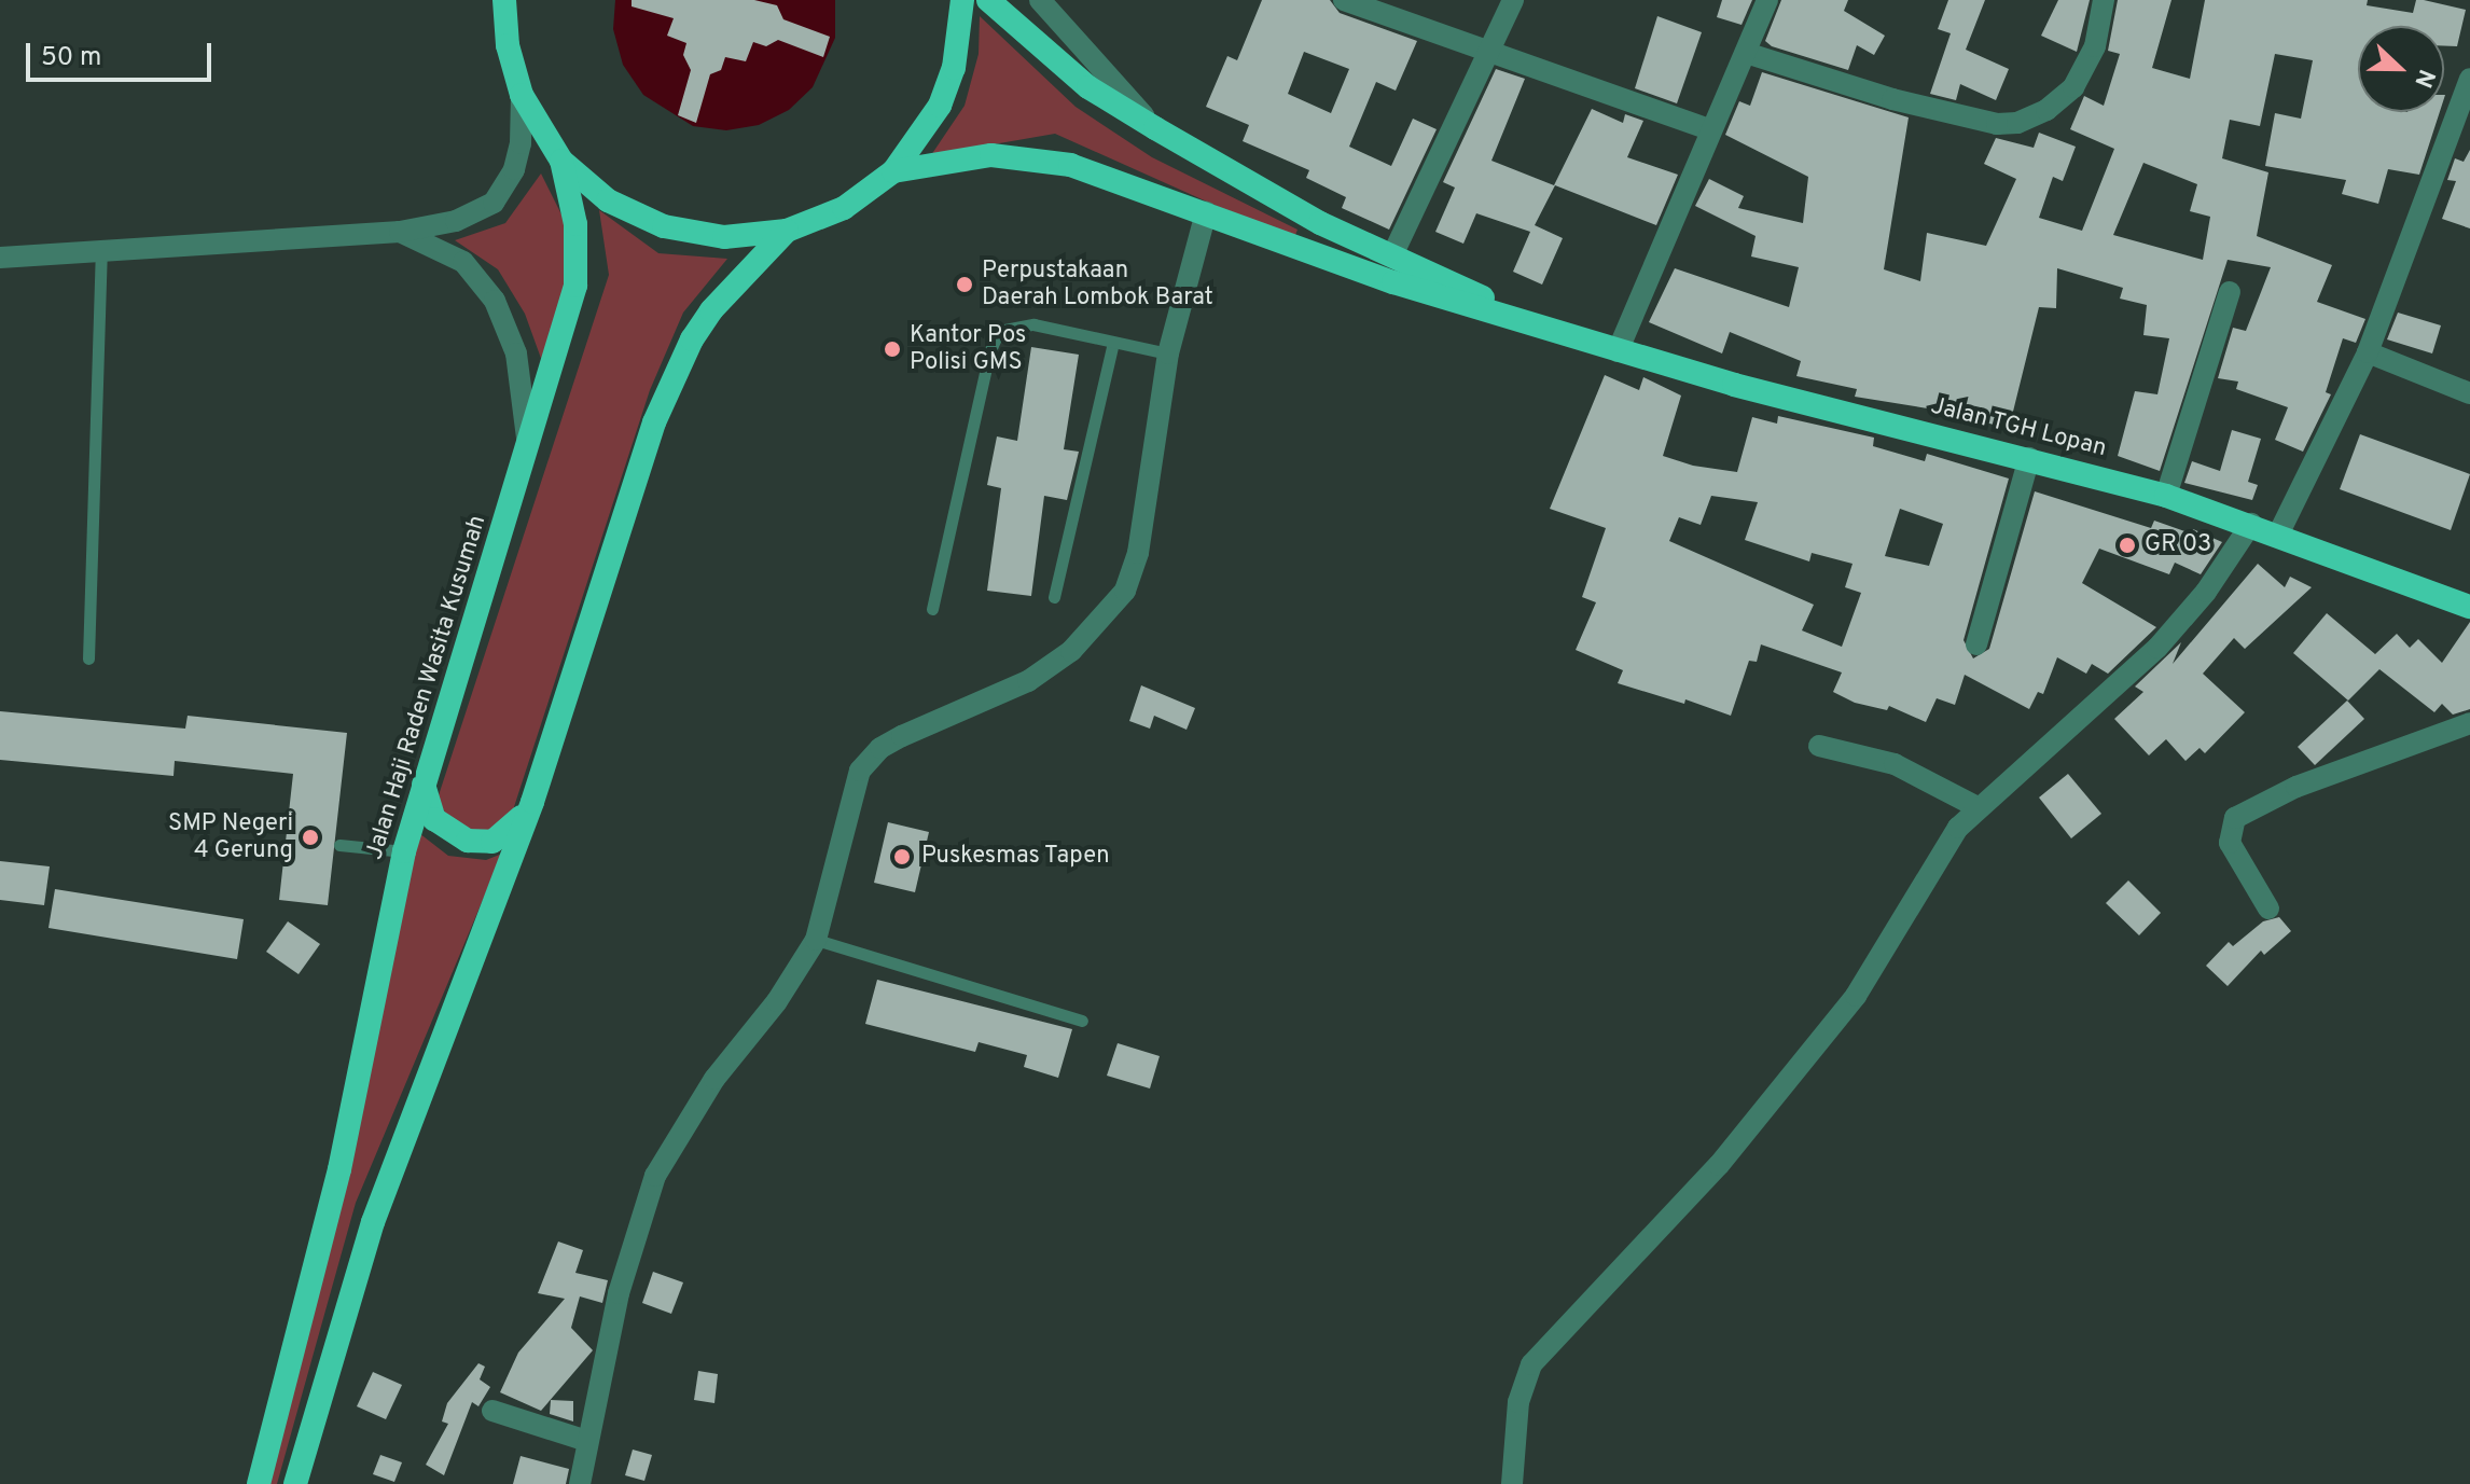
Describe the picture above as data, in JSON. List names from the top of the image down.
{
  "streets": {
    "highway": ["Jalan TGH Lopan", "Jalan Haji Raden Wasita Kusumah"]
  },
  "places": [
    "Perpustakaan Daerah Lombok Barat",
    "Kantor Pos Polisi GMS",
    "GR 03",
    "SMP Negeri 4 Gerung",
    "Puskesmas Tapen"
  ],
  "scale_bar": "50 m",
  "north": "right"
}
